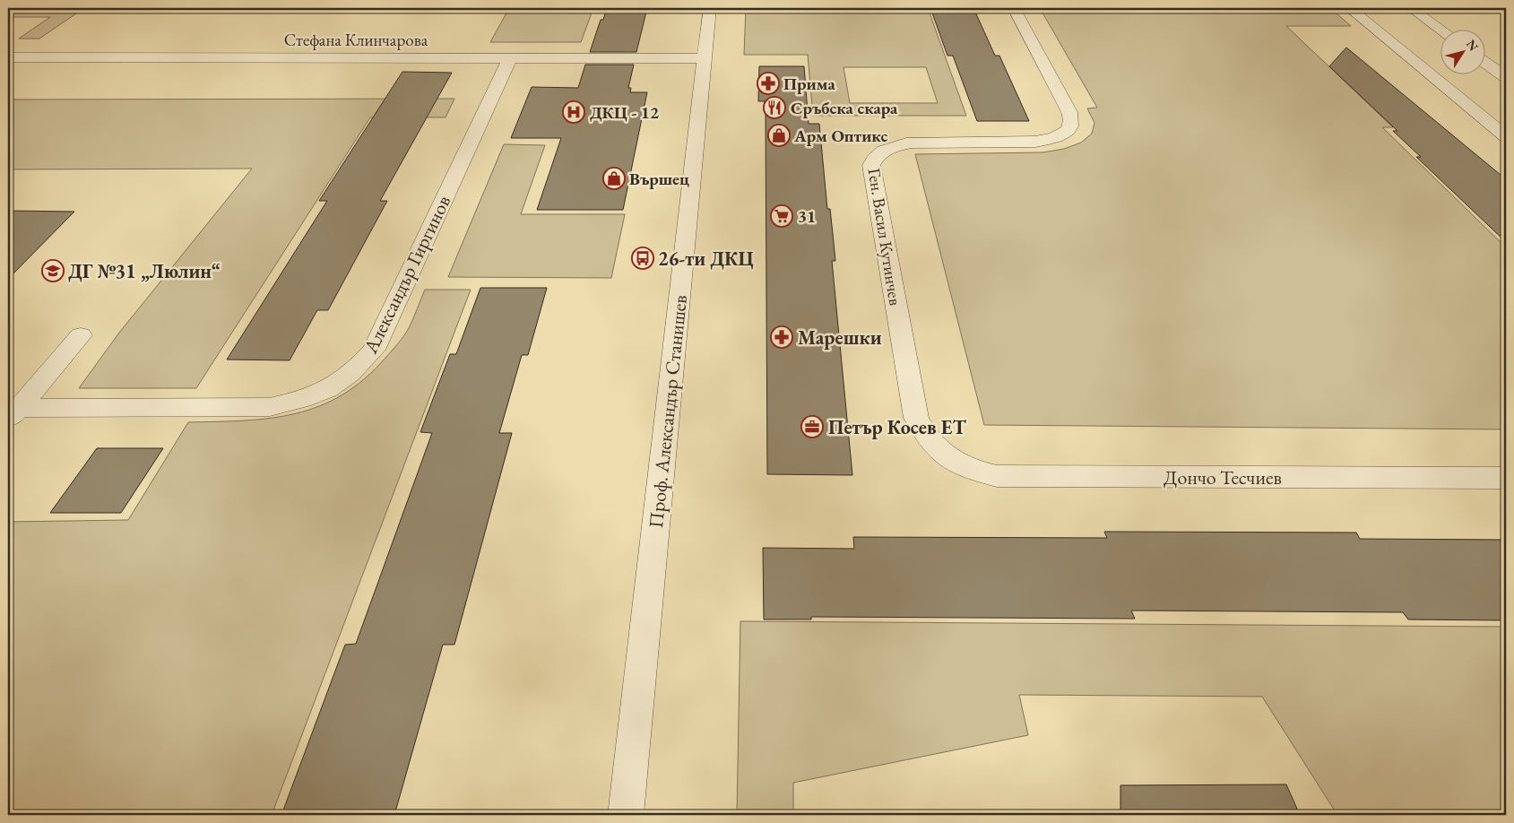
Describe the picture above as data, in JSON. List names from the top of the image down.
{
  "streets": {
    "street": [
      "Стефана Клинчарова",
      "Ген. Васил Кутинчев",
      "Александър Гиргинов",
      "Проф. Александър Станишев",
      "Дончо Тесчиев"
    ]
  },
  "crossings": [
    ["Стефана Клинчарова", "Александър Гиргинов"],
    ["Стефана Клинчарова", "Проф. Александър Станишев"],
    ["Ген. Васил Кутинчев", "Дончо Тесчиев"]
  ],
  "places": {
    "pharmacy": ["Прима", "Марешки"],
    "restaurant": ["Сръбска скара"],
    "hospital": ["ДКЦ - 12"],
    "shop": ["Арм Оптикс", "Вършец"],
    "supermarket": ["31"],
    "bus stop": ["26-ти ДКЦ"],
    "school or university": ["ДГ №31 „Люлин“"],
    "office": ["Петър Косев ЕТ"]
  },
  "north": "top right"
}
